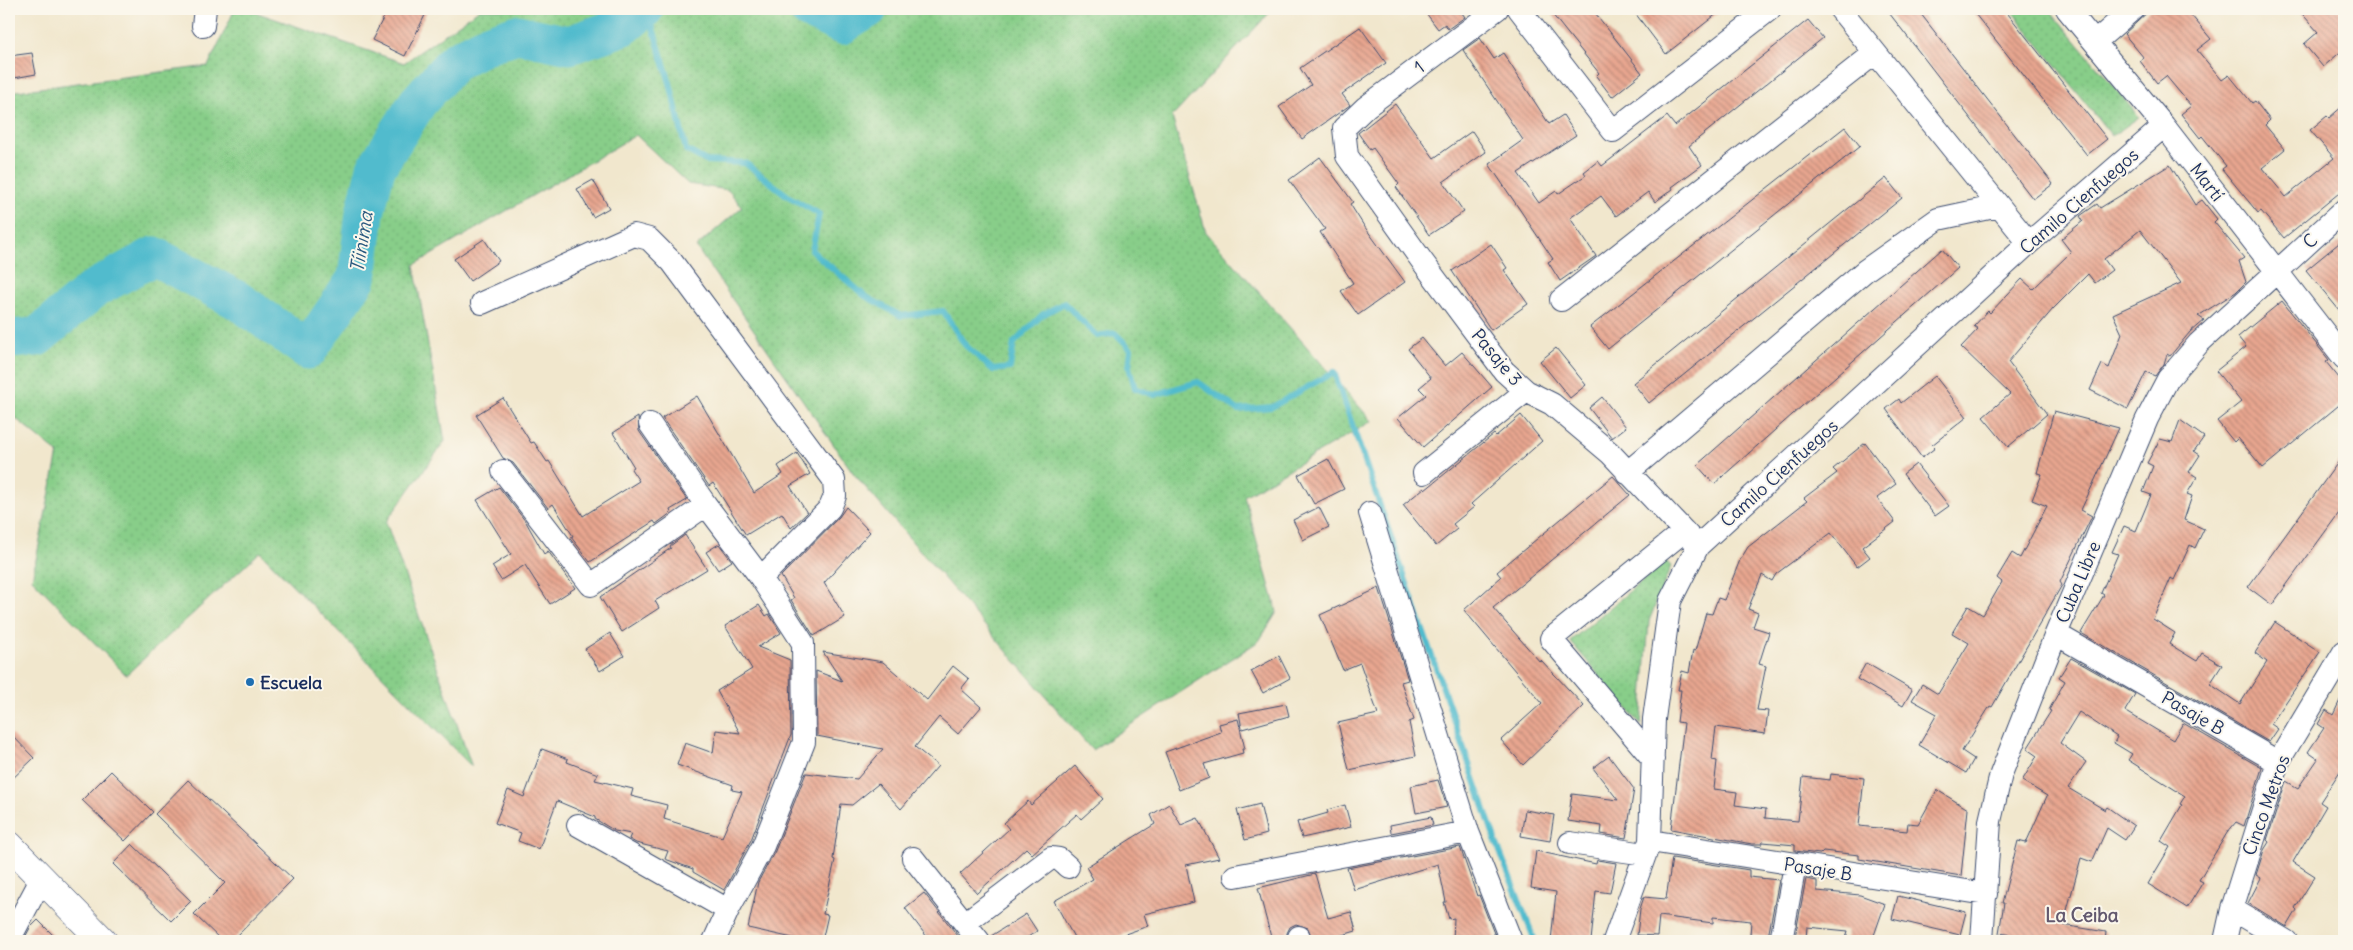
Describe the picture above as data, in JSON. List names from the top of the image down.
{
  "streets": {
    "street": [
      "1",
      "Martí",
      "Camilo Cienfuegos",
      "C",
      "Pasaje 3",
      "Cuba Libre",
      "Pasaje B",
      "Cinco Metros"
    ]
  },
  "crossings": [
    ["1", "Pasaje 3"],
    ["Martí", "Camilo Cienfuegos"],
    ["Martí", "C"],
    ["Martí", "Cuba Libre"],
    ["Camilo Cienfuegos", "Pasaje 3"],
    ["Camilo Cienfuegos", "Pasaje B"],
    ["C", "Cuba Libre"],
    ["Cuba Libre", "Pasaje B"],
    ["Pasaje B", "Cinco Metros"]
  ],
  "districts": ["La Ceiba"],
  "water": ["Tíinima"],
  "places": ["Escuela"]
}
